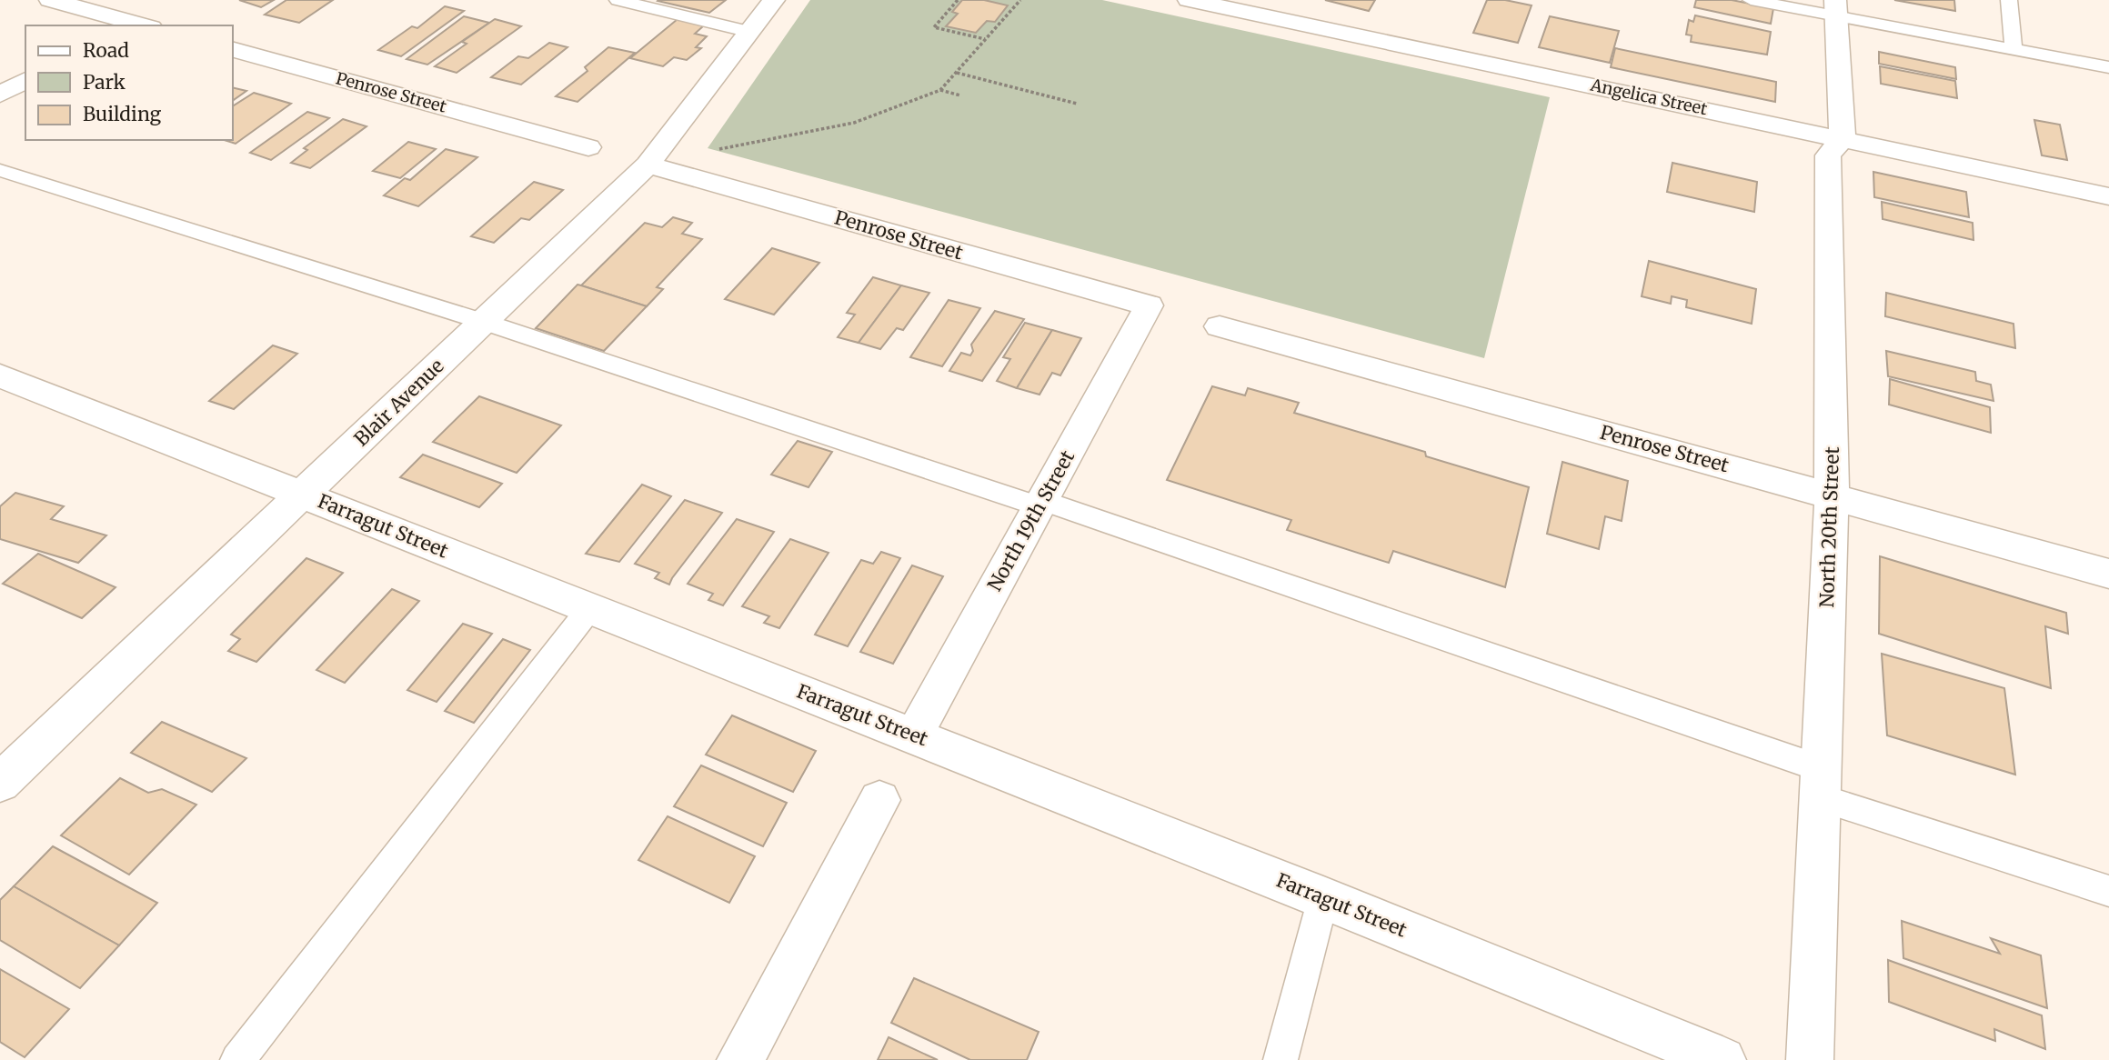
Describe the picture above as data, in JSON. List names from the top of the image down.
{
  "streets": {
    "street": [
      "Penrose Street",
      "Angelica Street",
      "Blair Avenue",
      "North 19th Street",
      "Farragut Street",
      "North 20th Street"
    ]
  },
  "crossings": [
    ["Penrose Street", "Blair Avenue"],
    ["Penrose Street", "North 19th Street"],
    ["Penrose Street", "North 20th Street"],
    ["Angelica Street", "North 20th Street"],
    ["Blair Avenue", "Farragut Street"],
    ["North 19th Street", "Farragut Street"]
  ],
  "legend": ["Road", "Park", "Building"]
}
